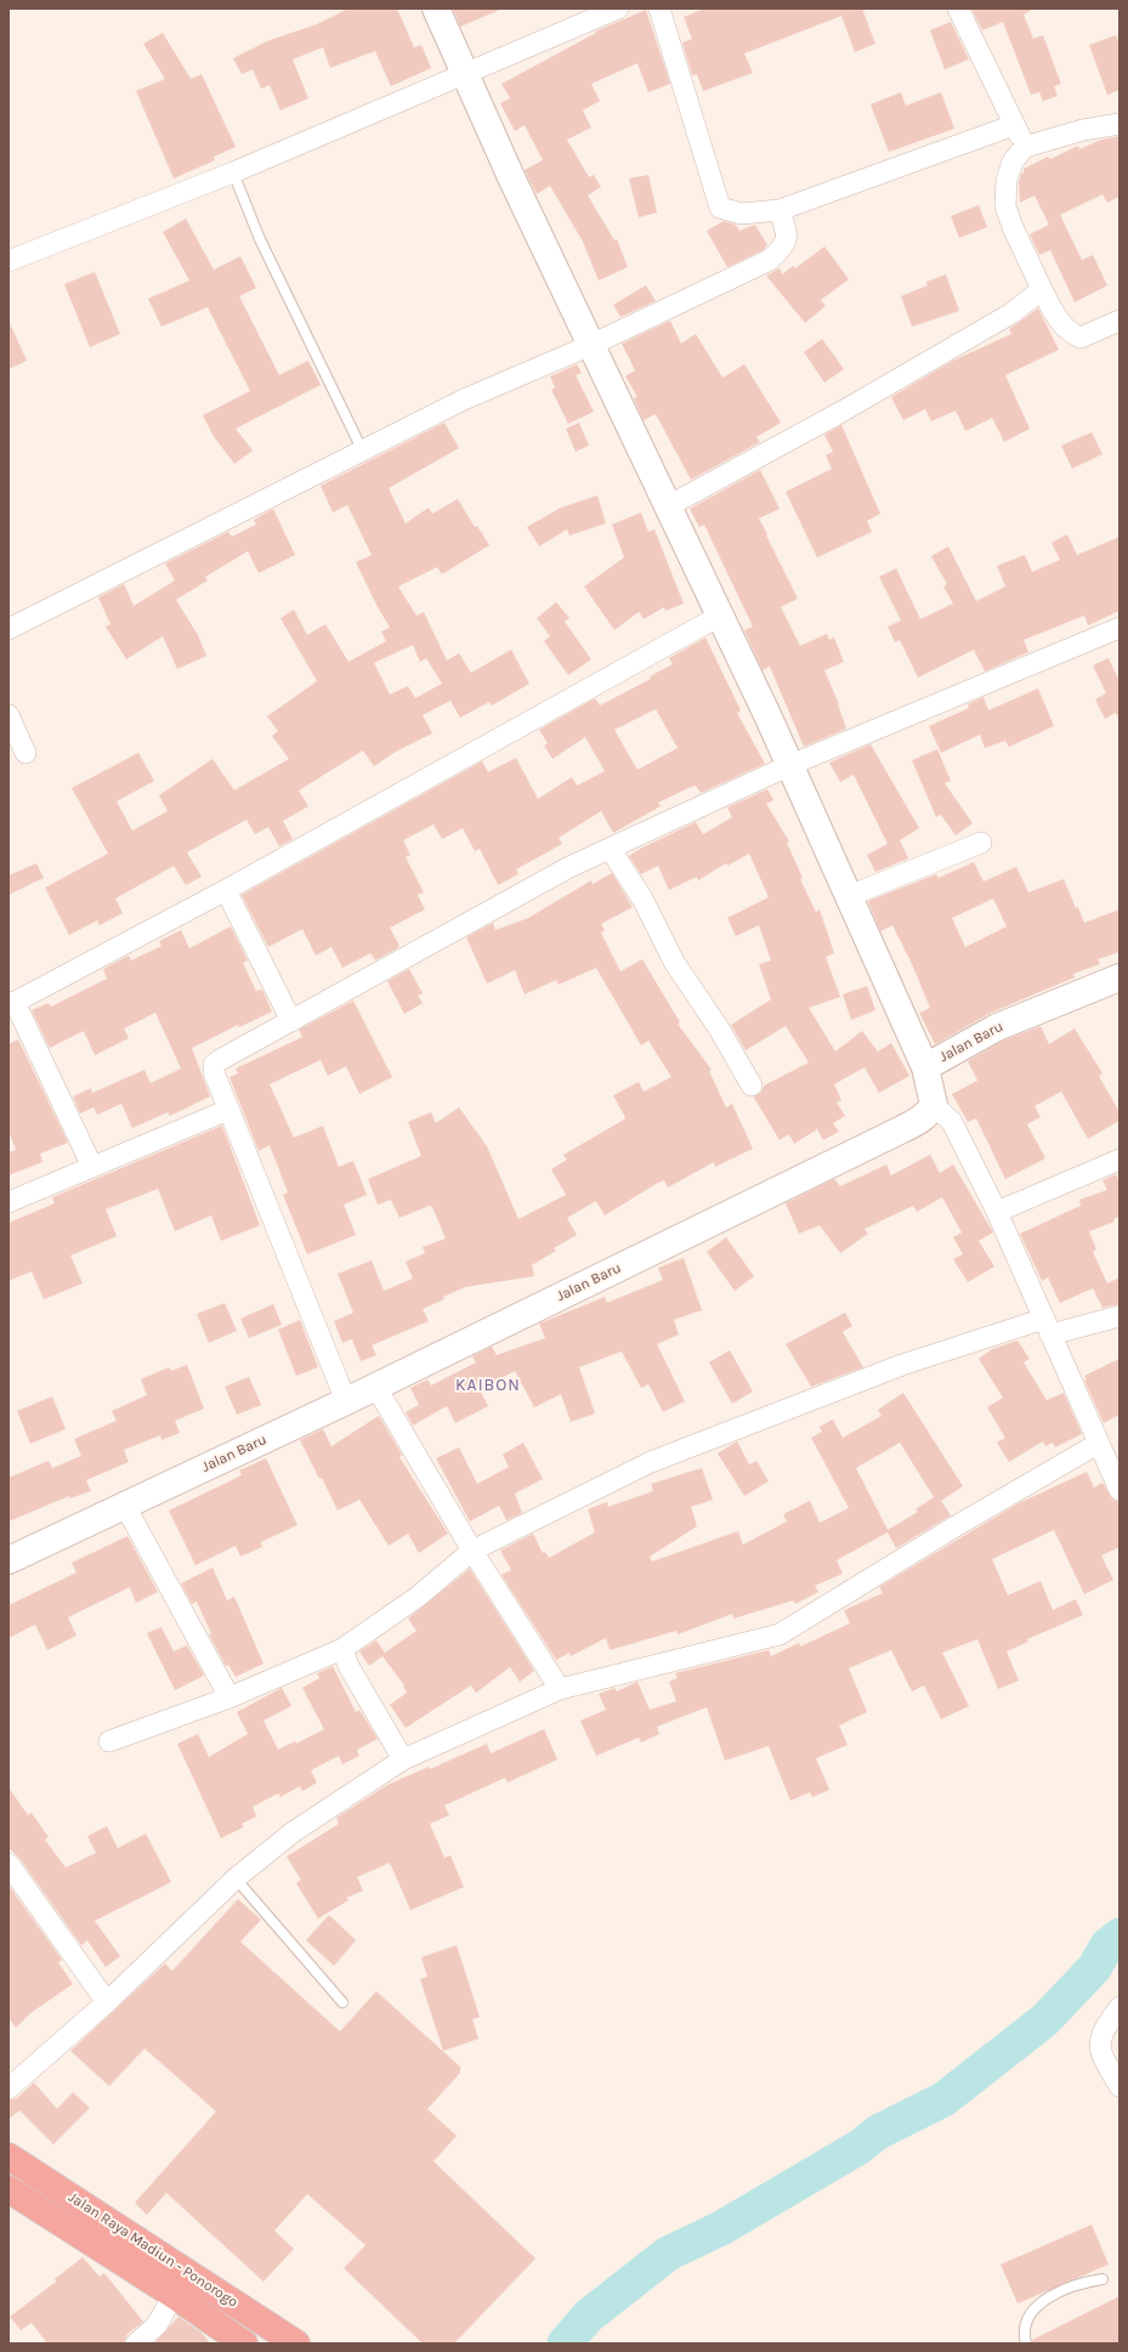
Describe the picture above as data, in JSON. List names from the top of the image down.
{
  "streets": {
    "highway": ["Jalan Raya Madiun - Ponorogo"],
    "street": ["Jalan Baru"]
  },
  "districts": ["KAIBON"]
}
